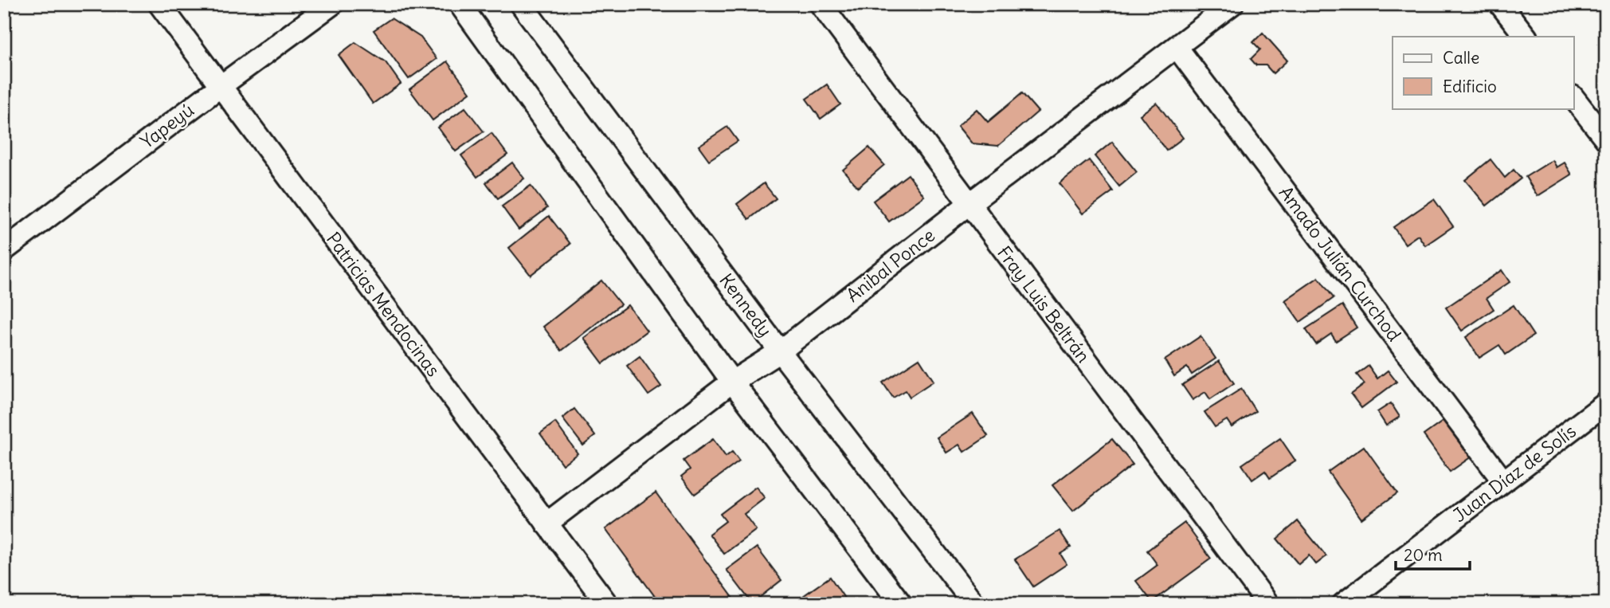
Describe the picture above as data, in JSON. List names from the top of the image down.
{
  "streets": {
    "street": [
      "Yapeyú",
      "Amado Julián Curchod",
      "Anibal Ponce",
      "Patricias Mendocinas",
      "Fray Luis Beltrán",
      "Kennedy",
      "Juan Díaz de Solís"
    ]
  },
  "crossings": [
    ["Yapeyú", "Patricias Mendocinas"],
    ["Amado Julián Curchod", "Anibal Ponce"],
    ["Amado Julián Curchod", "Juan Díaz de Solís"],
    ["Anibal Ponce", "Patricias Mendocinas"],
    ["Anibal Ponce", "Fray Luis Beltrán"],
    ["Anibal Ponce", "Kennedy"]
  ],
  "legend": ["Calle", "Edificio"],
  "scale_bar": "20 m"
}
